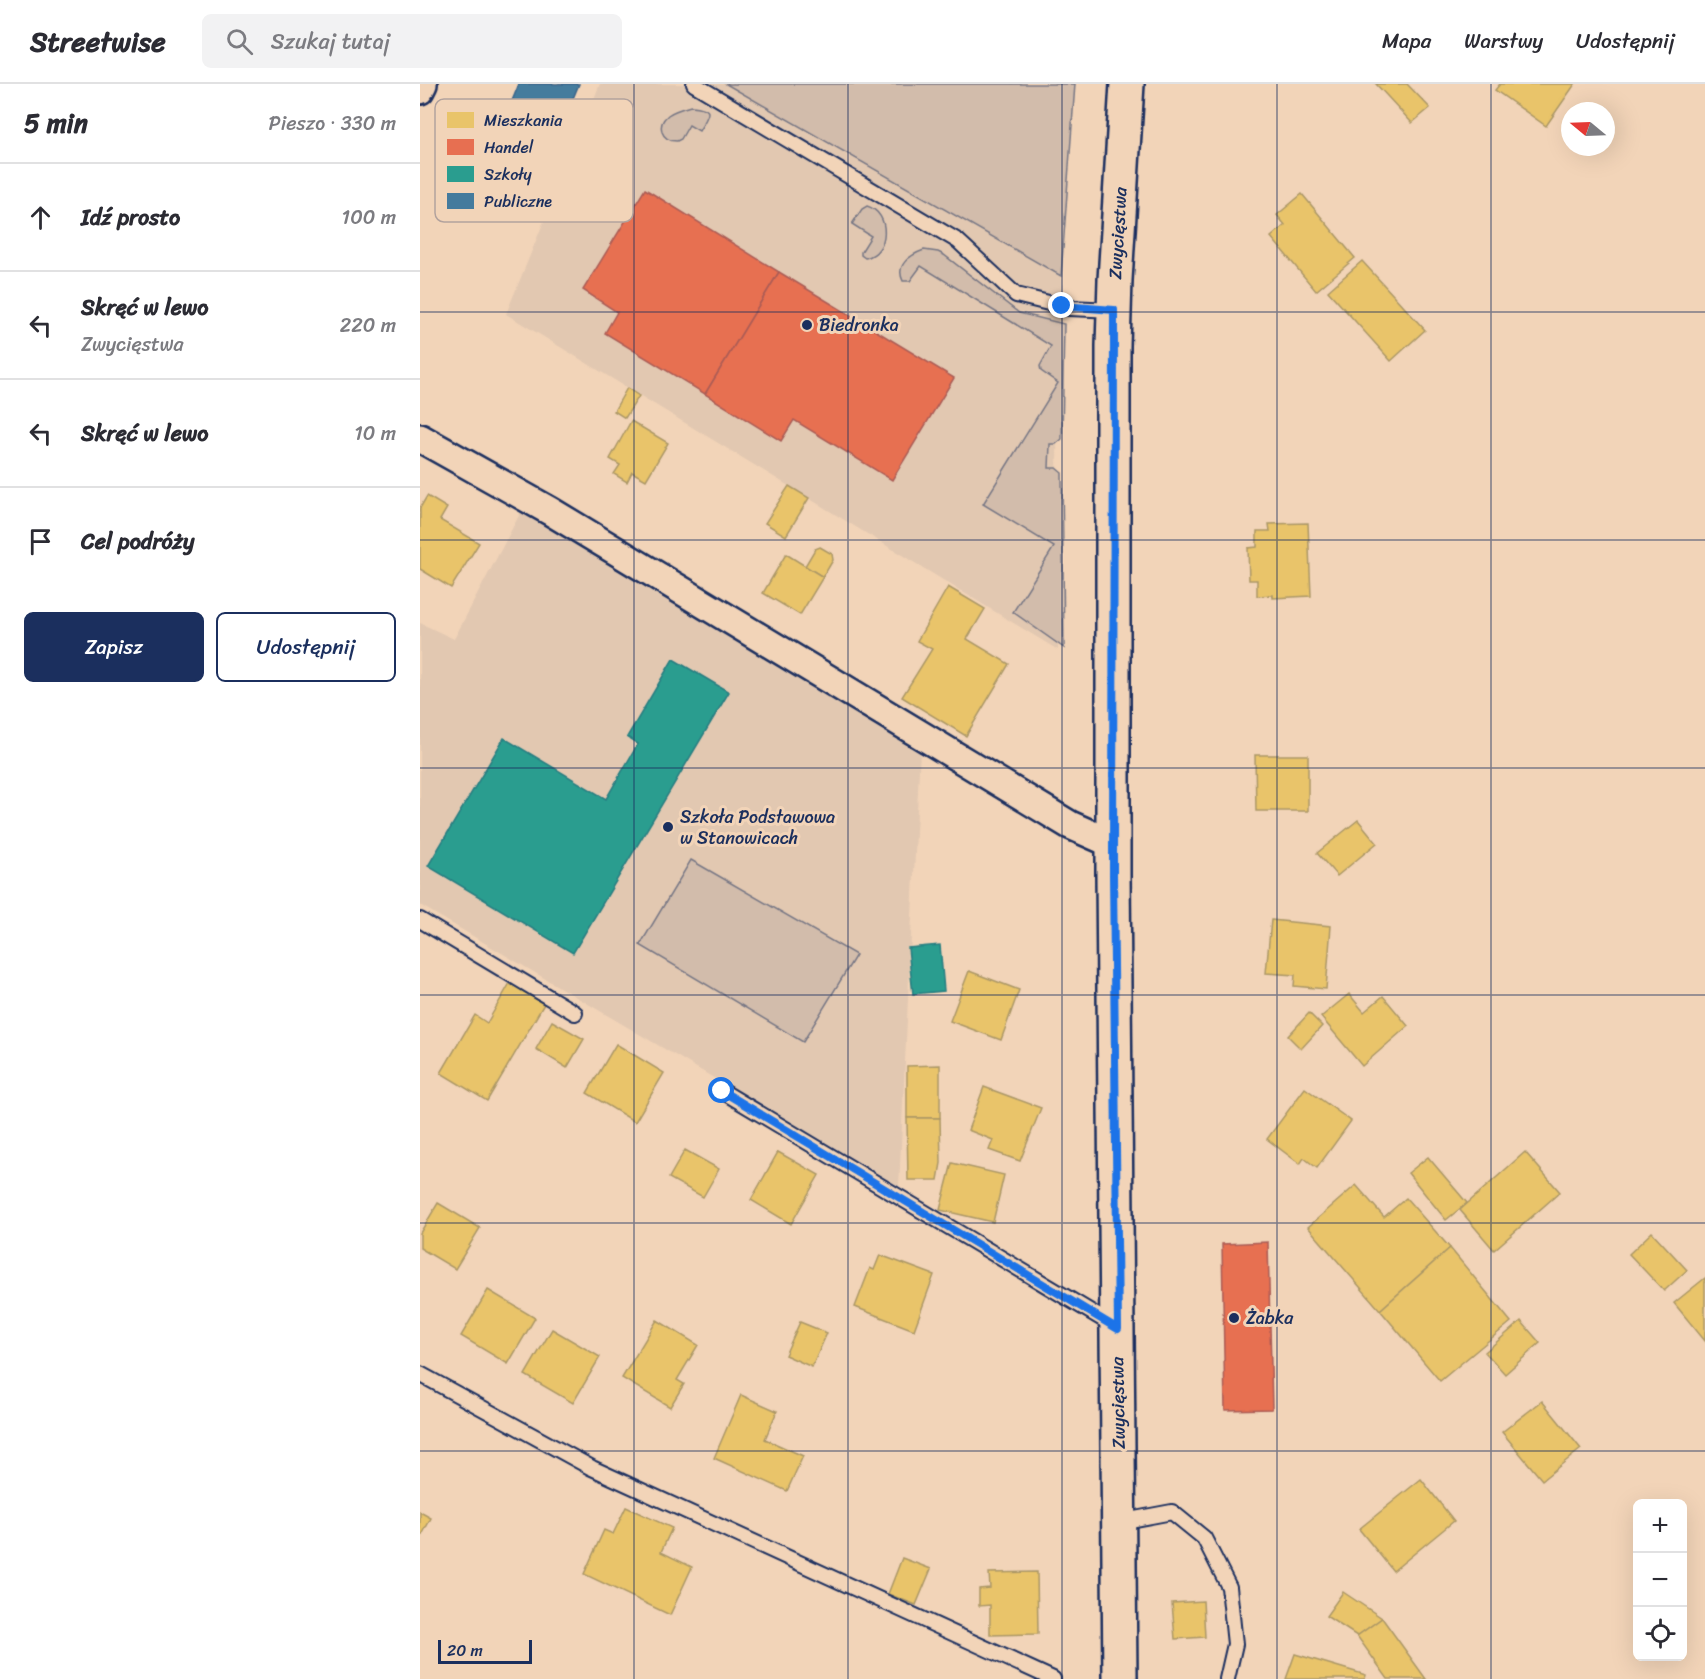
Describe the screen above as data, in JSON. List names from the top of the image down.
{
  "streets": {
    "main road": ["Zwycięstwa"]
  },
  "places": ["Biedronka", "Szkoła Podstawowa w Stanowicach", "Żabka"],
  "legend": [
    "Mieszkania",
    "Handel",
    "Szkoły",
    "Publiczne"
  ],
  "scale_bar": "20 m",
  "north": "left",
  "page": {
    "header": "Streetwise",
    "search": "Szukaj tutaj",
    "nav": ["Mapa", "Warstwy", "Udostępnij"],
    "heading": ["5 min", "Pieszo · 330 m"],
    "list": [
      ["Idź prosto", "100 m"],
      ["Skręć w lewo", "Zwycięstwa", "220 m"],
      ["Skręć w lewo", "10 m"],
      "Cel podróży"
    ],
    "buttons": ["Zapisz", "Udostępnij"],
    "map_buttons": ["+", "−"],
    "scale": "20 m"
  }
}
